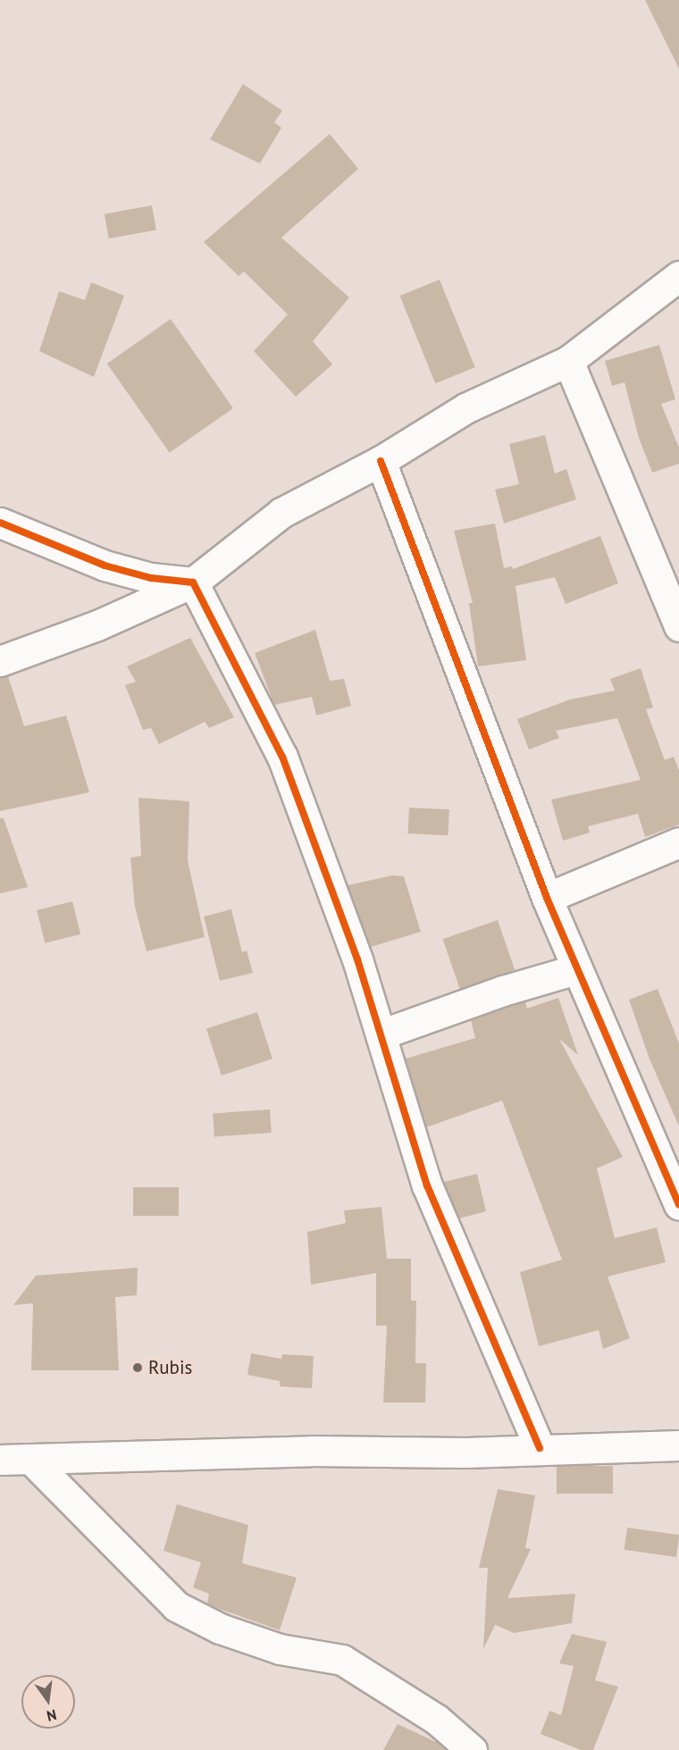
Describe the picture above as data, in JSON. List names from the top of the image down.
{
  "places": ["Rubis"],
  "north": "bottom"
}
